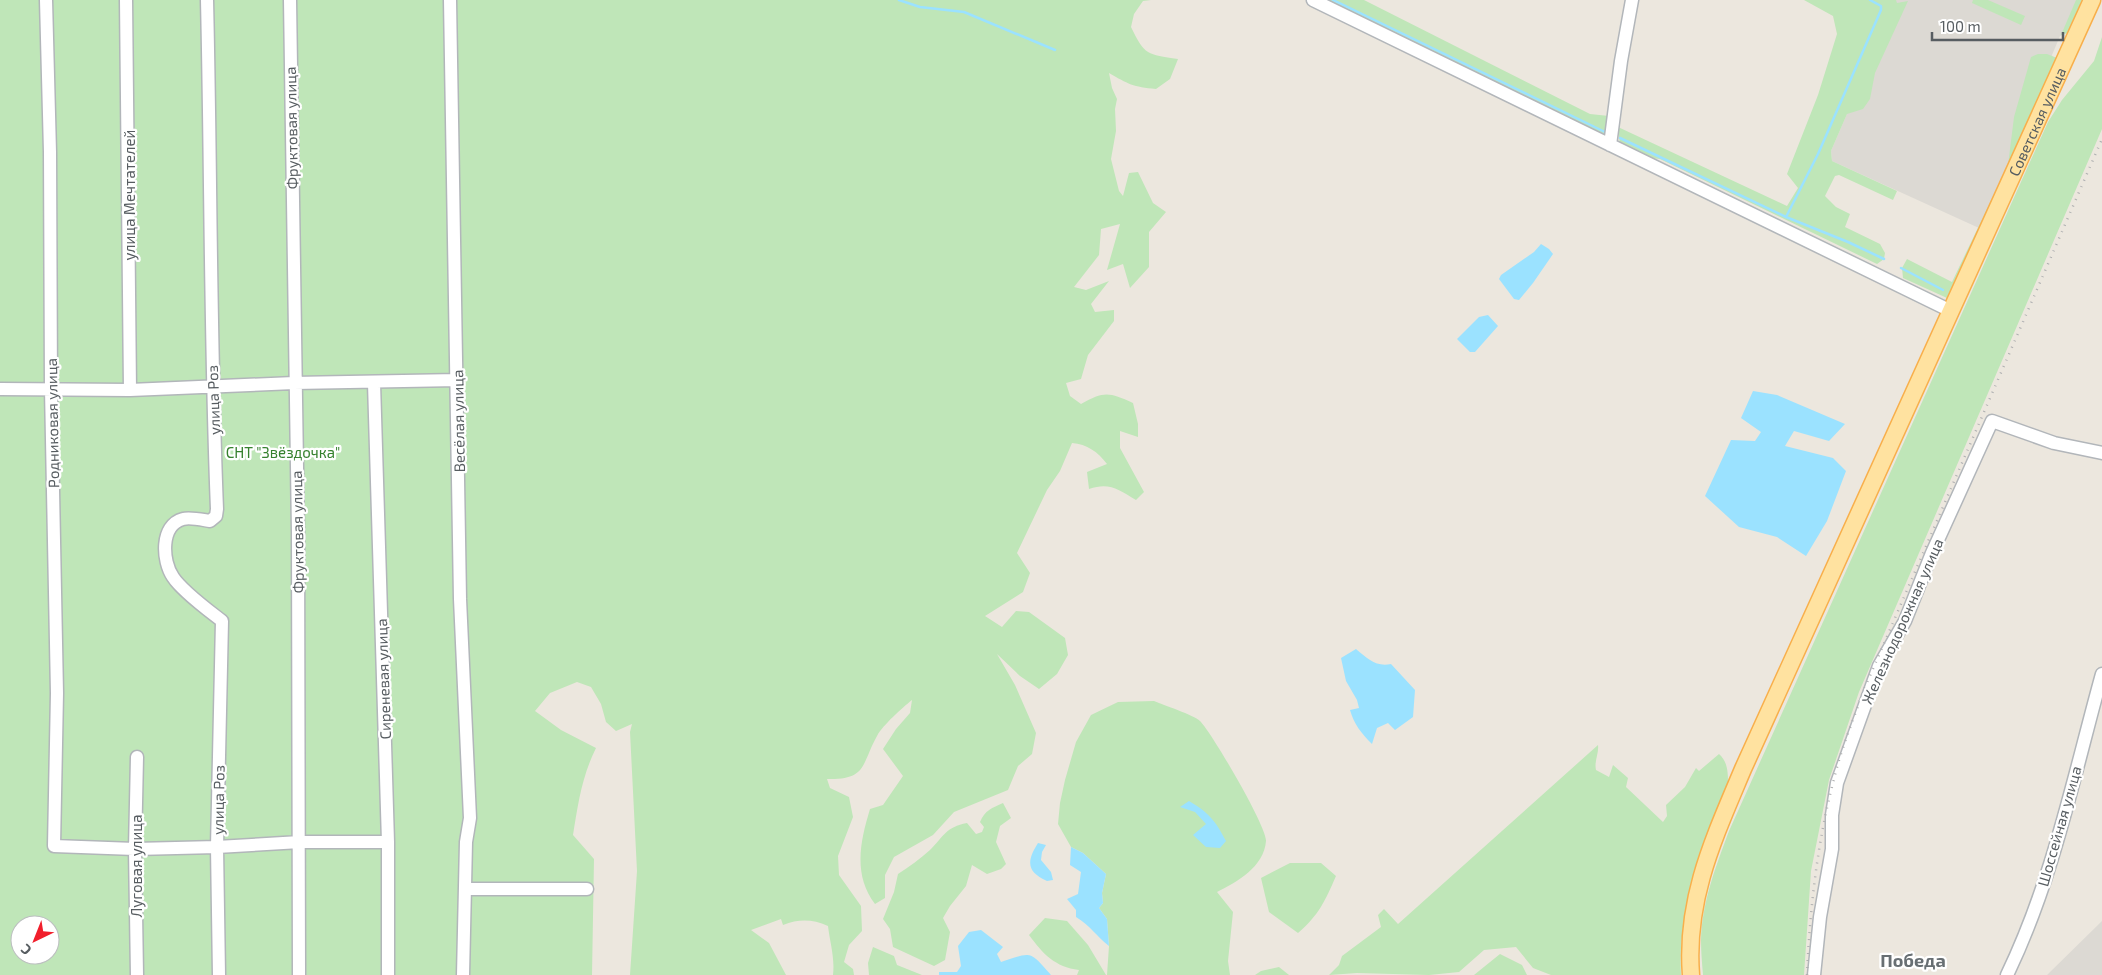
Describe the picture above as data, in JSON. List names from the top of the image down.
{
  "streets": {
    "main road": ["Советская улица"],
    "street": [
      "Фруктовая улица",
      "улица Мечтателей",
      "улица Роз",
      "Весёлая улица",
      "Родниковая улица",
      "Железнодорожная улица",
      "Сиреневая улица",
      "Шоссейная улица",
      "Луговая улица"
    ]
  },
  "crossings": [
    ["Родниковая улица", "Луговая улица"]
  ],
  "districts": ["Победа"],
  "parks": ["СНТ \"Звёздочка\""],
  "scale_bar": "100 m",
  "north": "bottom left"
}
